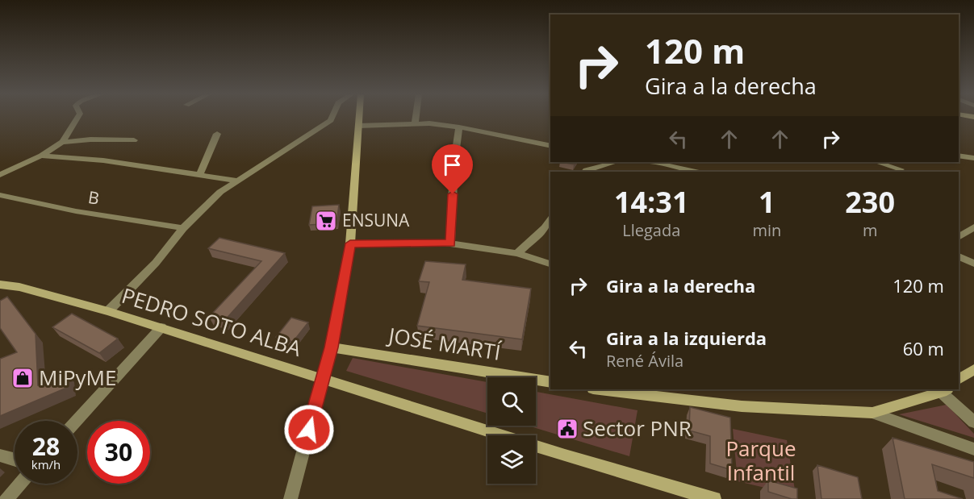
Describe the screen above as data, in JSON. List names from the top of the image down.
{
  "streets": {
    "street": ["B", "PEDRO SOTO ALBA", "JOSÉ MARTÍ"]
  },
  "parks": ["Parque Infantil"],
  "places": {
    "supermarket": ["ENSUNA"],
    "shop": ["MiPyME"],
    "public building": ["Sector PNR"]
  },
  "page": {
    "turn": ["120 m", "Gira a la derecha"],
    "eta": [
      "14:31",
      "Llegada",
      "1",
      "min",
      "230",
      "m"
    ],
    "list": [
      {
        "name": "Gira a la derecha",
        "value": "120 m"
      },
      {
        "name": "Gira a la izquierda",
        "note": "René Ávila",
        "value": "60 m"
      }
    ],
    "speed": "28 km/h",
    "limit": "30"
  }
}
